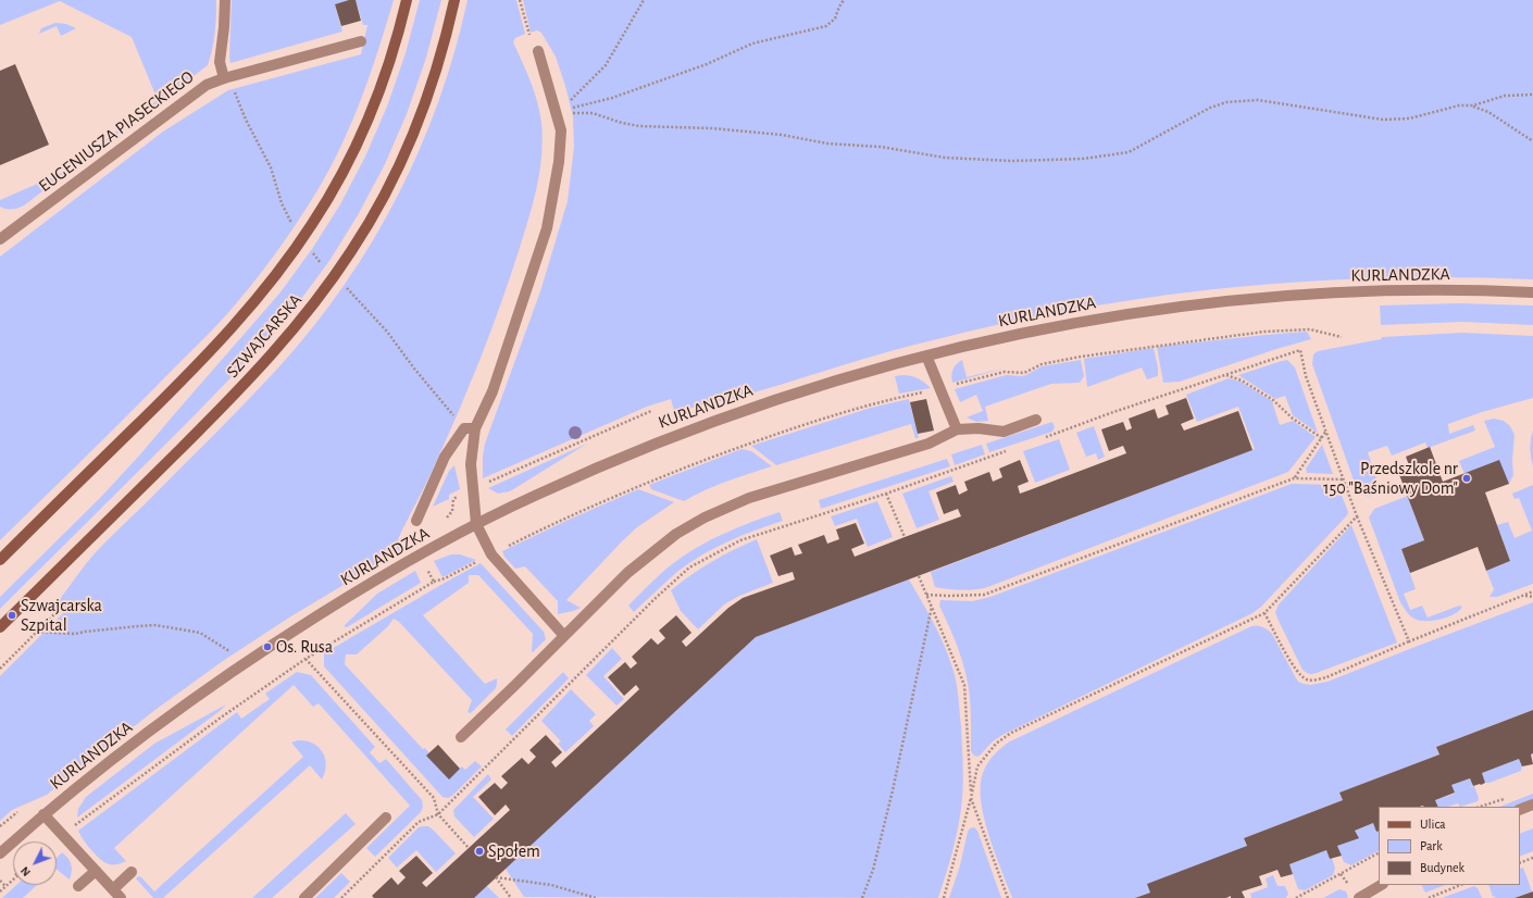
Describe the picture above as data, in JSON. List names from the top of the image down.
{
  "streets": {
    "street": ["EUGENIUSZA PIASECKIEGO", "KURLANDZKA", "SZWAJCARSKA"]
  },
  "places": [
    "Przedszkole nr 150 \"Baśniowy Dom\"",
    "Szwajcarska Szpital",
    "Os. Rusa",
    "Społem"
  ],
  "legend": ["Ulica", "Park", "Budynek"],
  "north": "bottom left"
}
